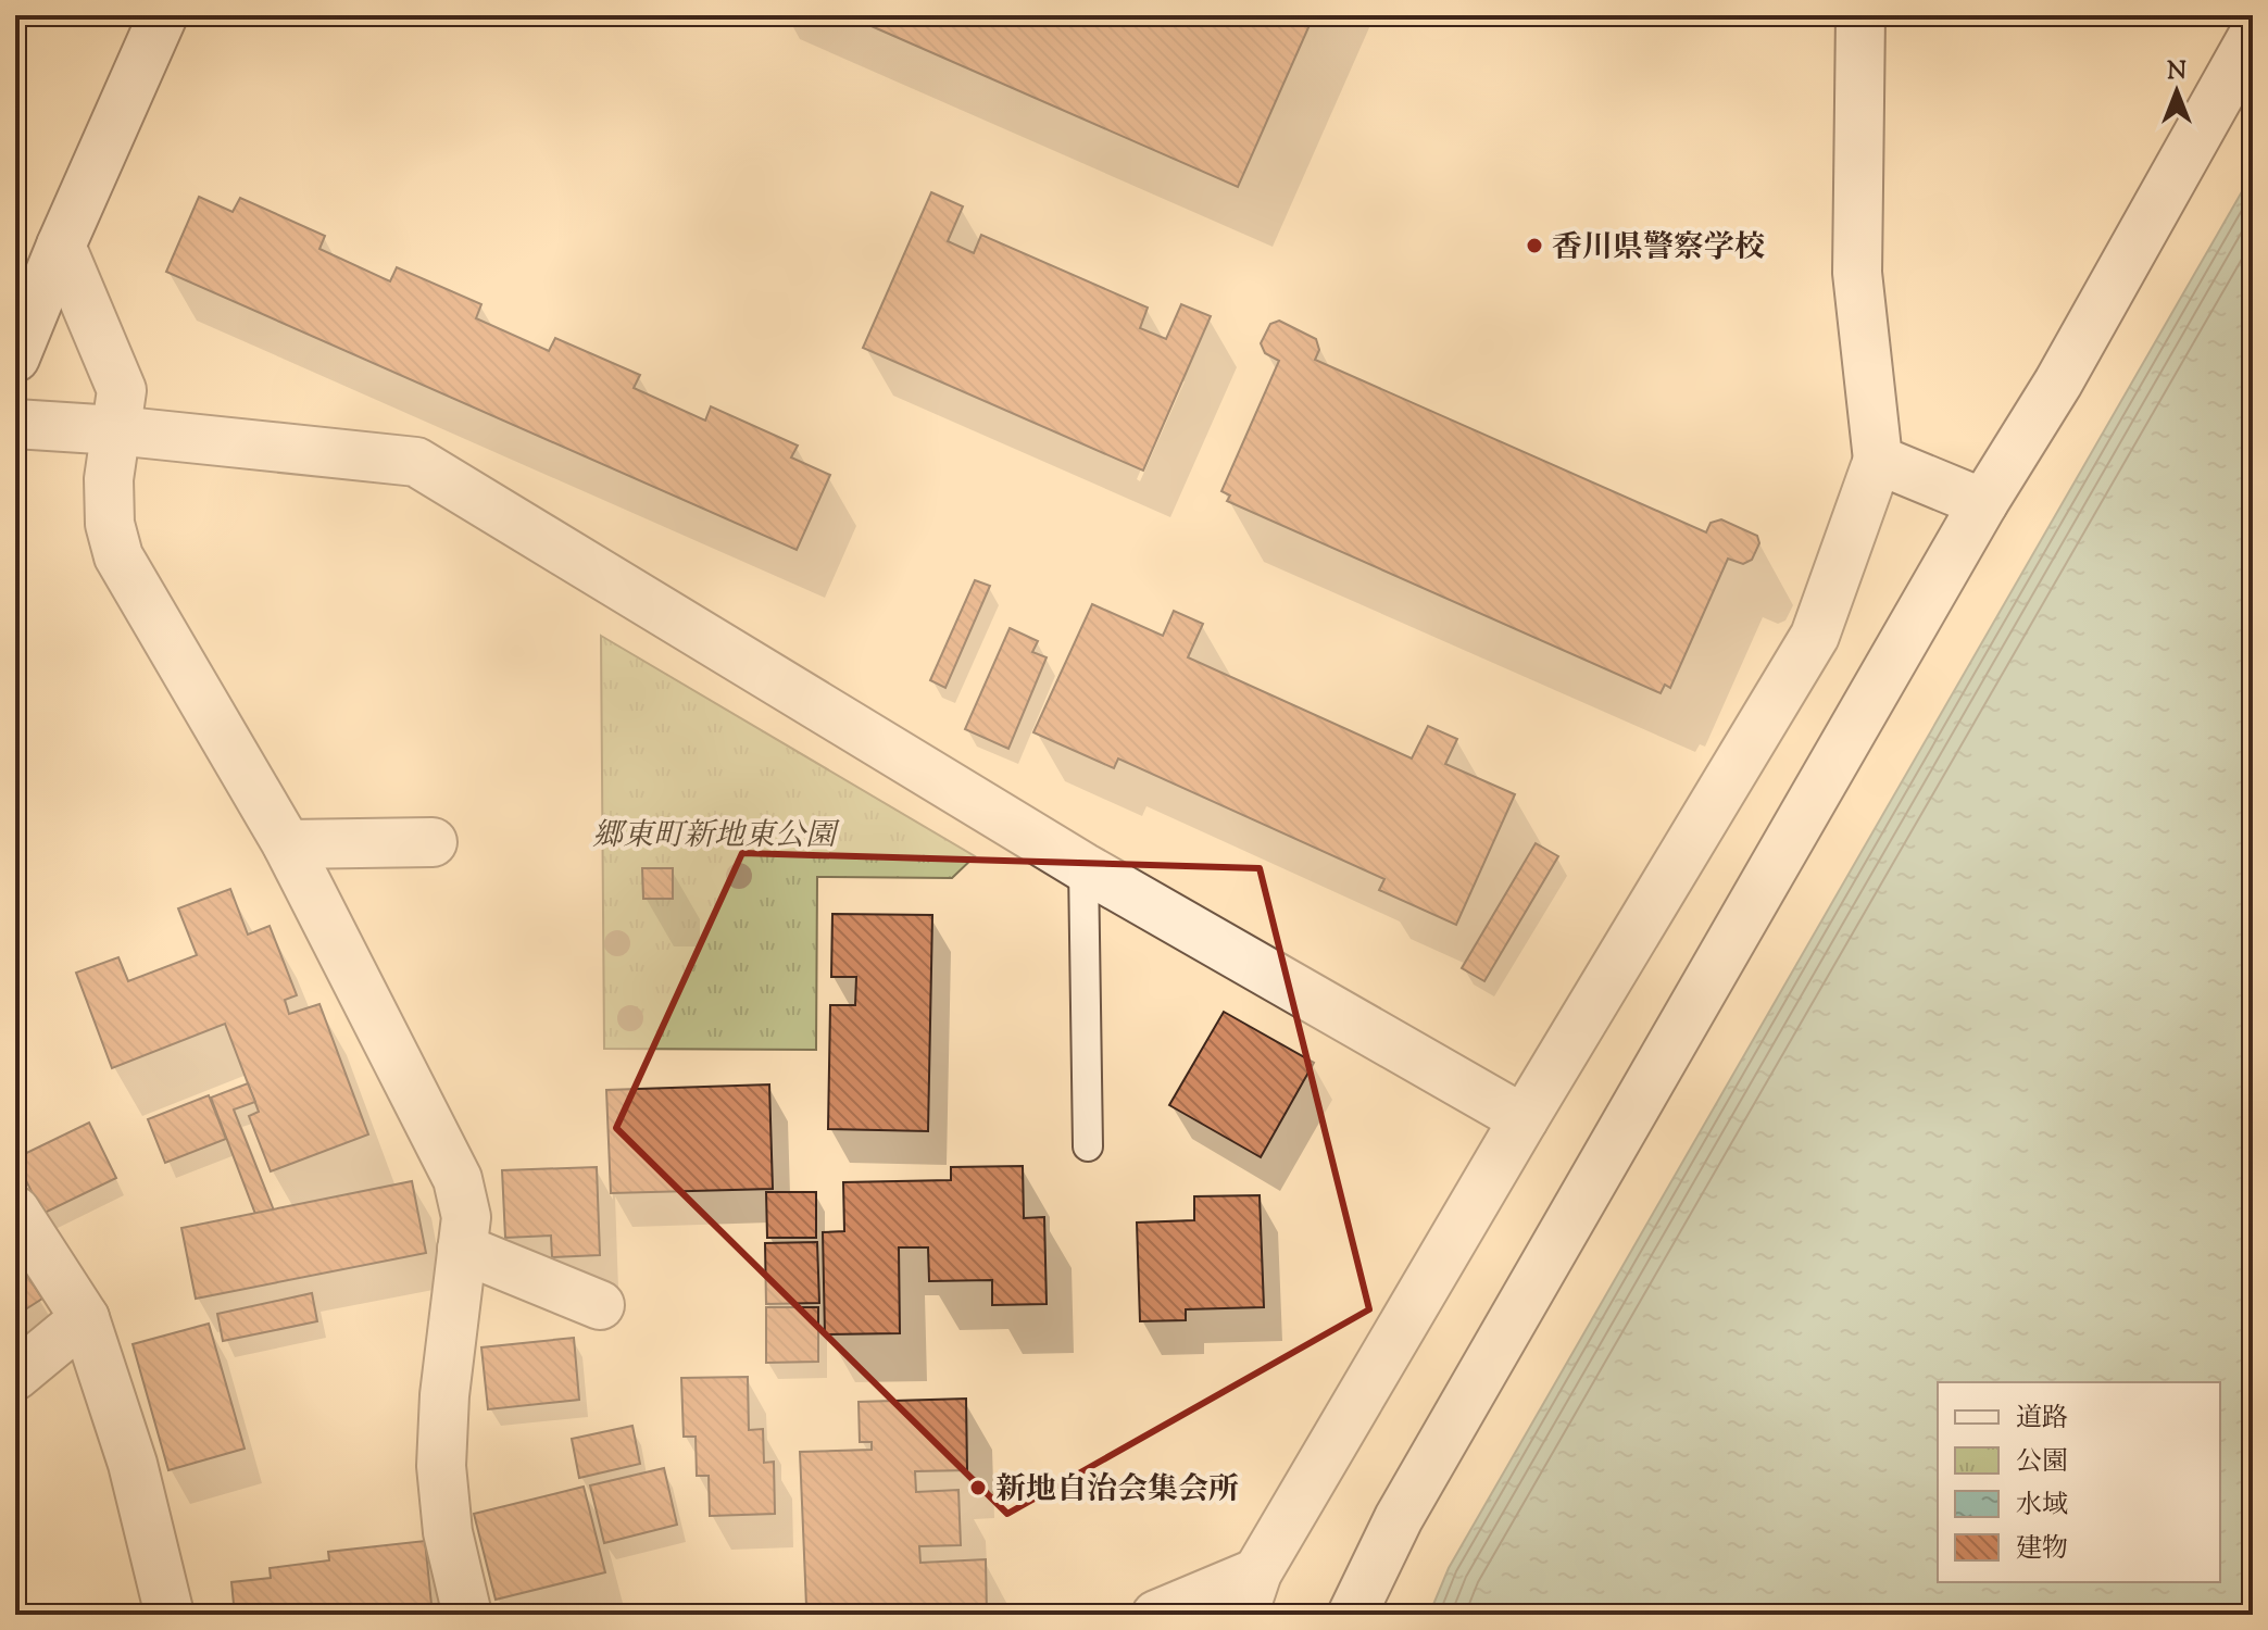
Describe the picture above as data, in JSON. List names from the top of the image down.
{
  "parks": ["郷東町新地東公園"],
  "places": ["香川県警察学校", "新地自治会集会所"],
  "legend": [
    "道路",
    "公園",
    "水域",
    "建物"
  ],
  "north": "top"
}
